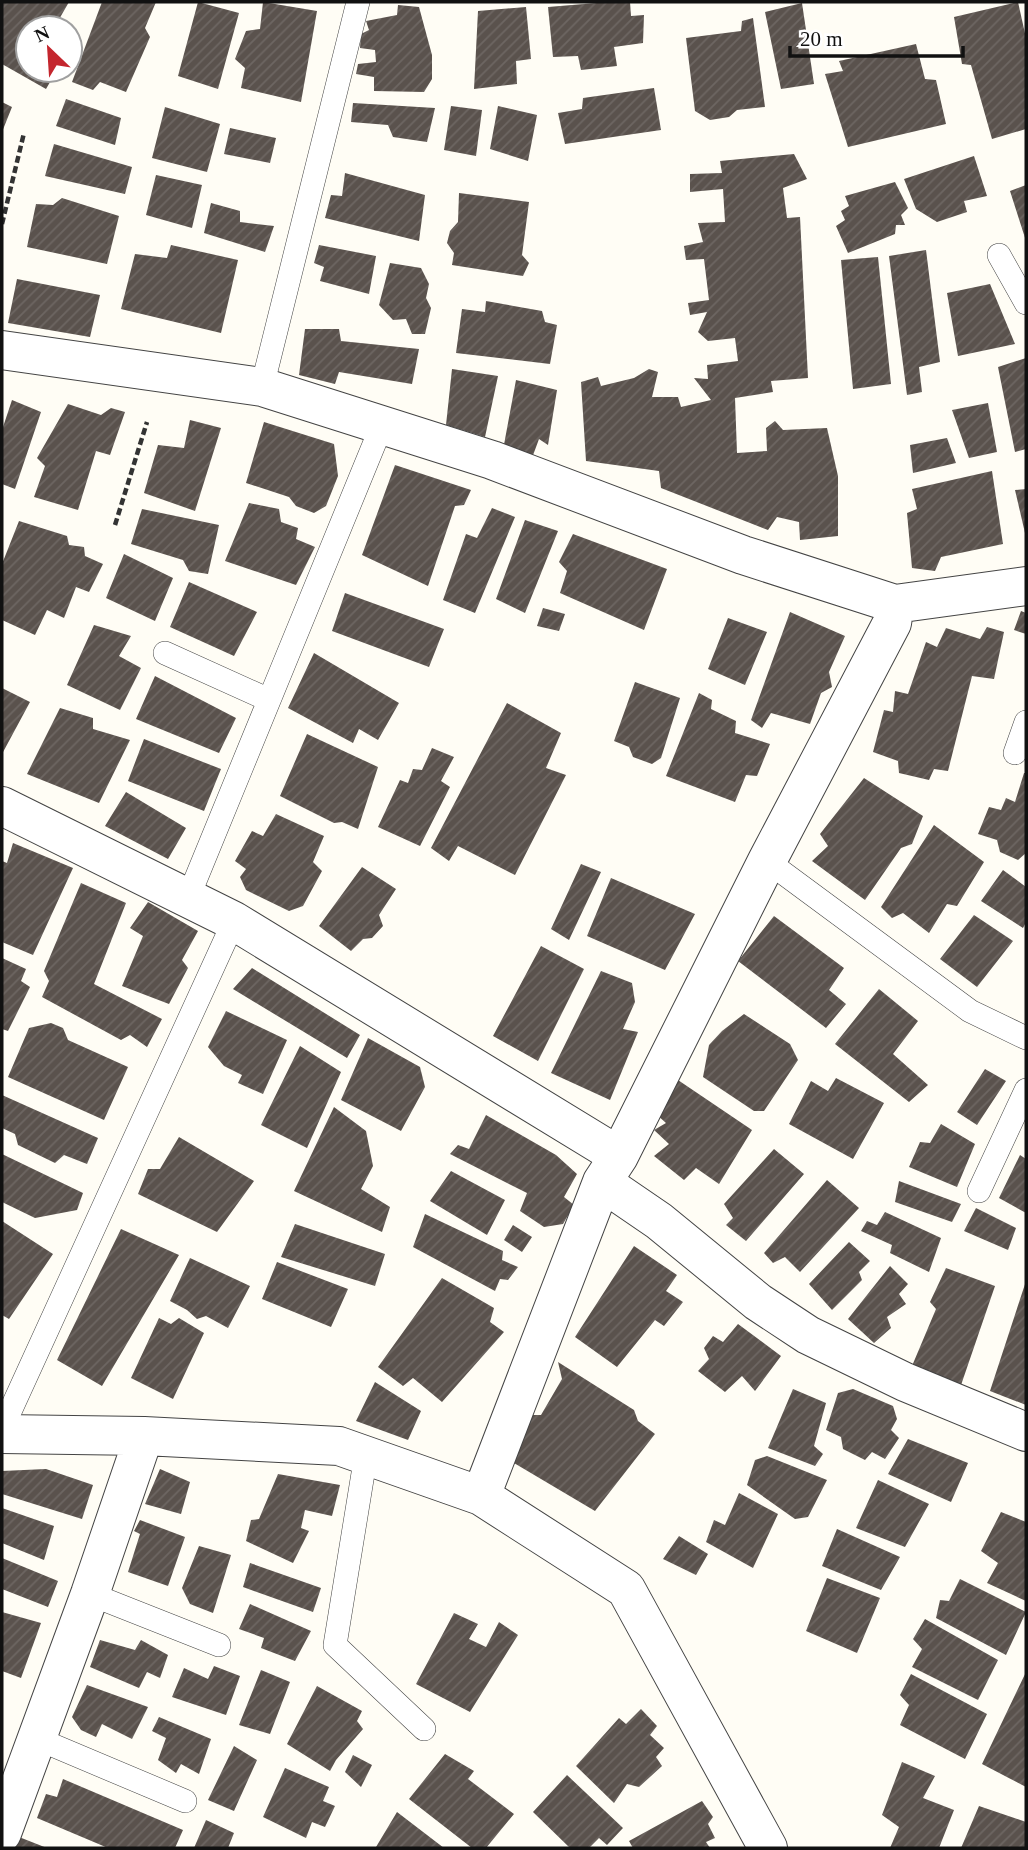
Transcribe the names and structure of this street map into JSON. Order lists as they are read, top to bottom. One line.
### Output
{"scale_bar":"20 m","north":"top left"}
